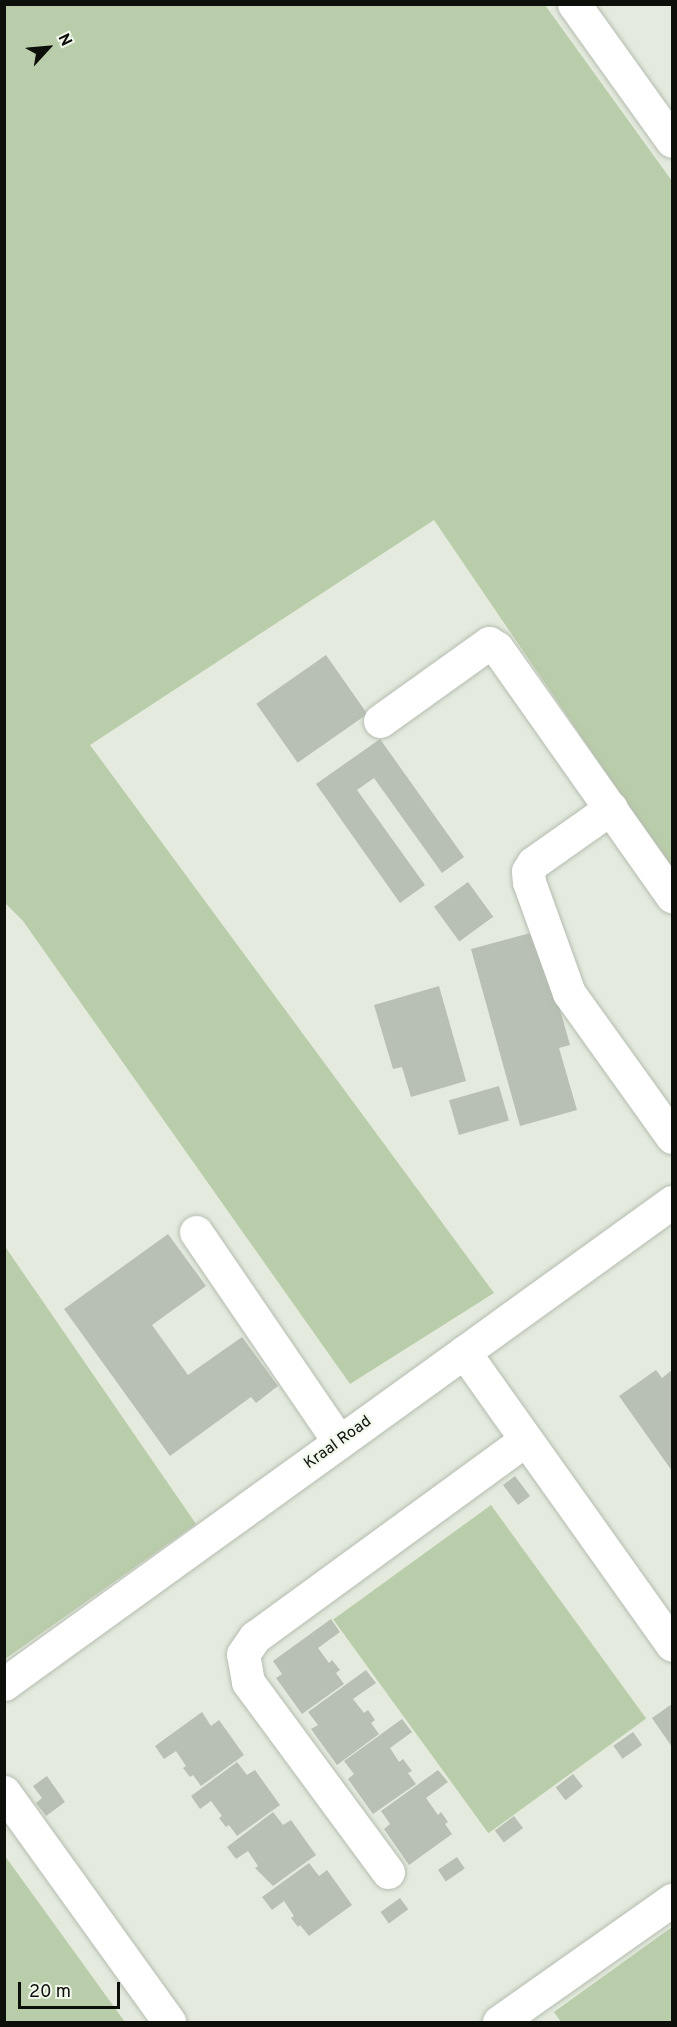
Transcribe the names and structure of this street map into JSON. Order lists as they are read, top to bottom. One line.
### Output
{"streets":{"street":["Kraal Road"]},"scale_bar":"20 m","north":"top right"}
